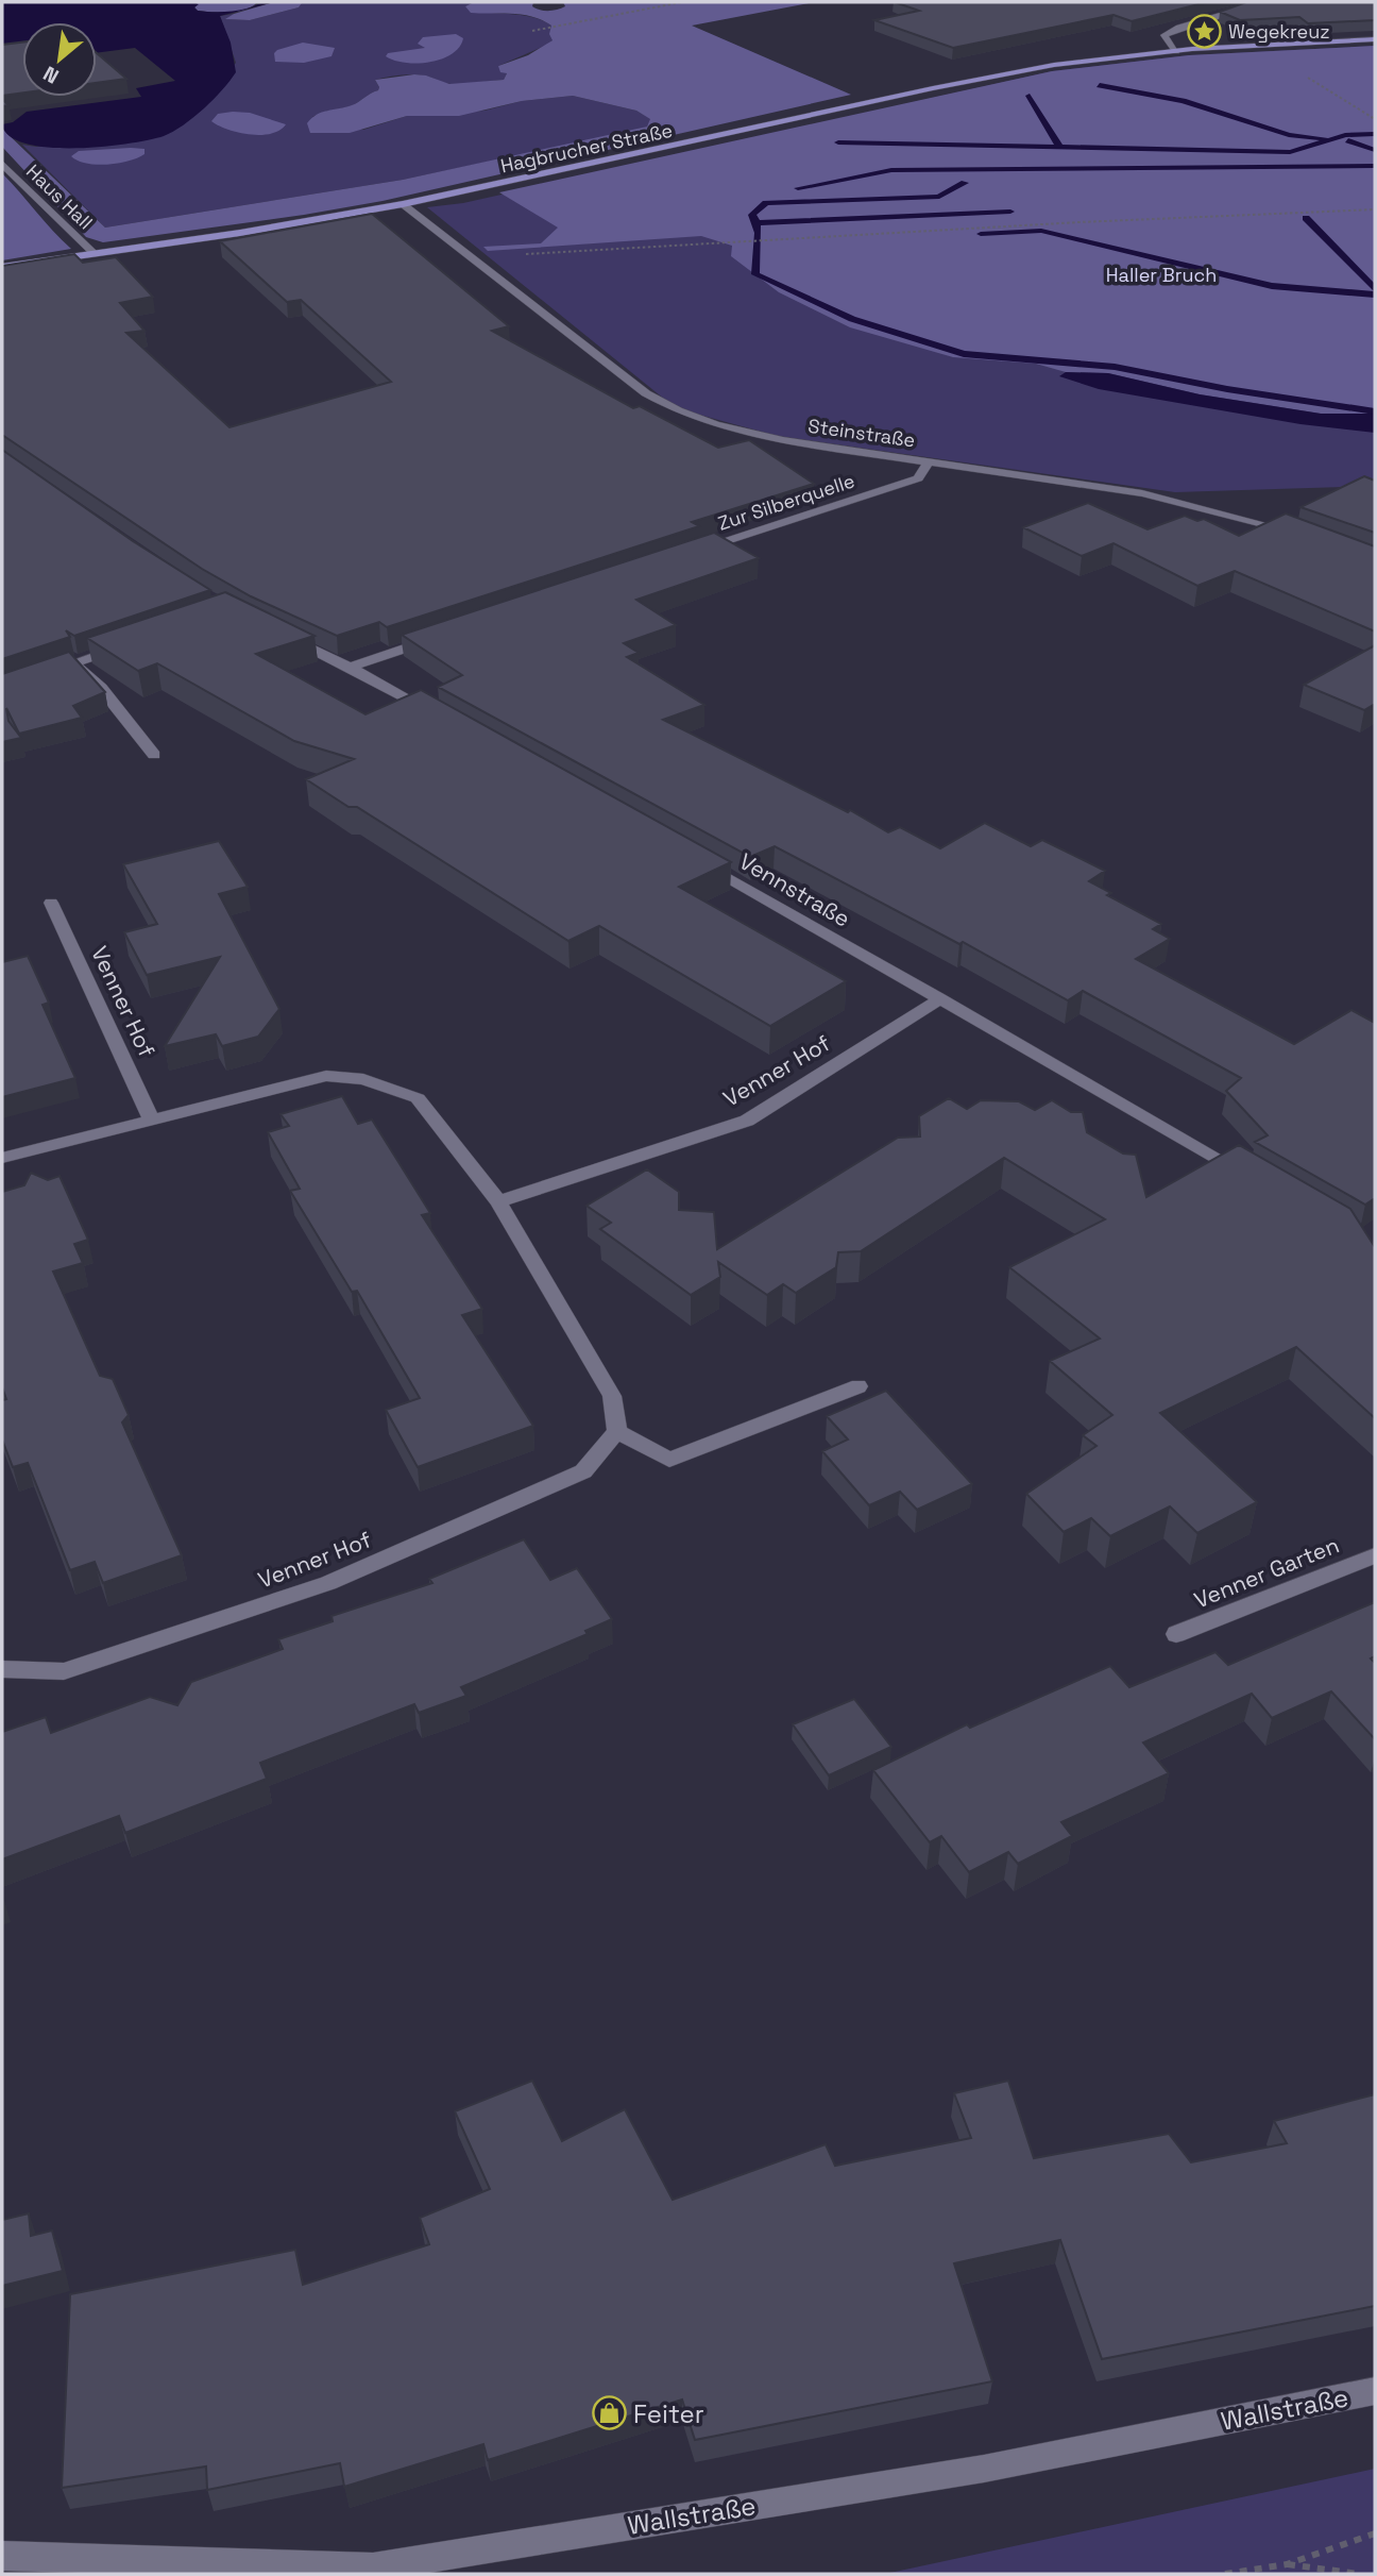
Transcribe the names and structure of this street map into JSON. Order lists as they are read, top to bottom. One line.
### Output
{"streets":{"main road":["Hagbrucher Straße"],"street":["Haus Hall","Steinstraße","Zur Silberquelle","Vennstraße","Venner Hof","Venner Garten","Wallstraße"]},"crossings":[["Hagbrucher Straße","Haus Hall"],["Hagbrucher Straße","Steinstraße"],["Steinstraße","Zur Silberquelle"],["Vennstraße","Venner Hof"]],"parks":["Haller Bruch"],"places":{"place":["Wegekreuz"],"shop":["Feiter"]},"north":"bottom left"}
